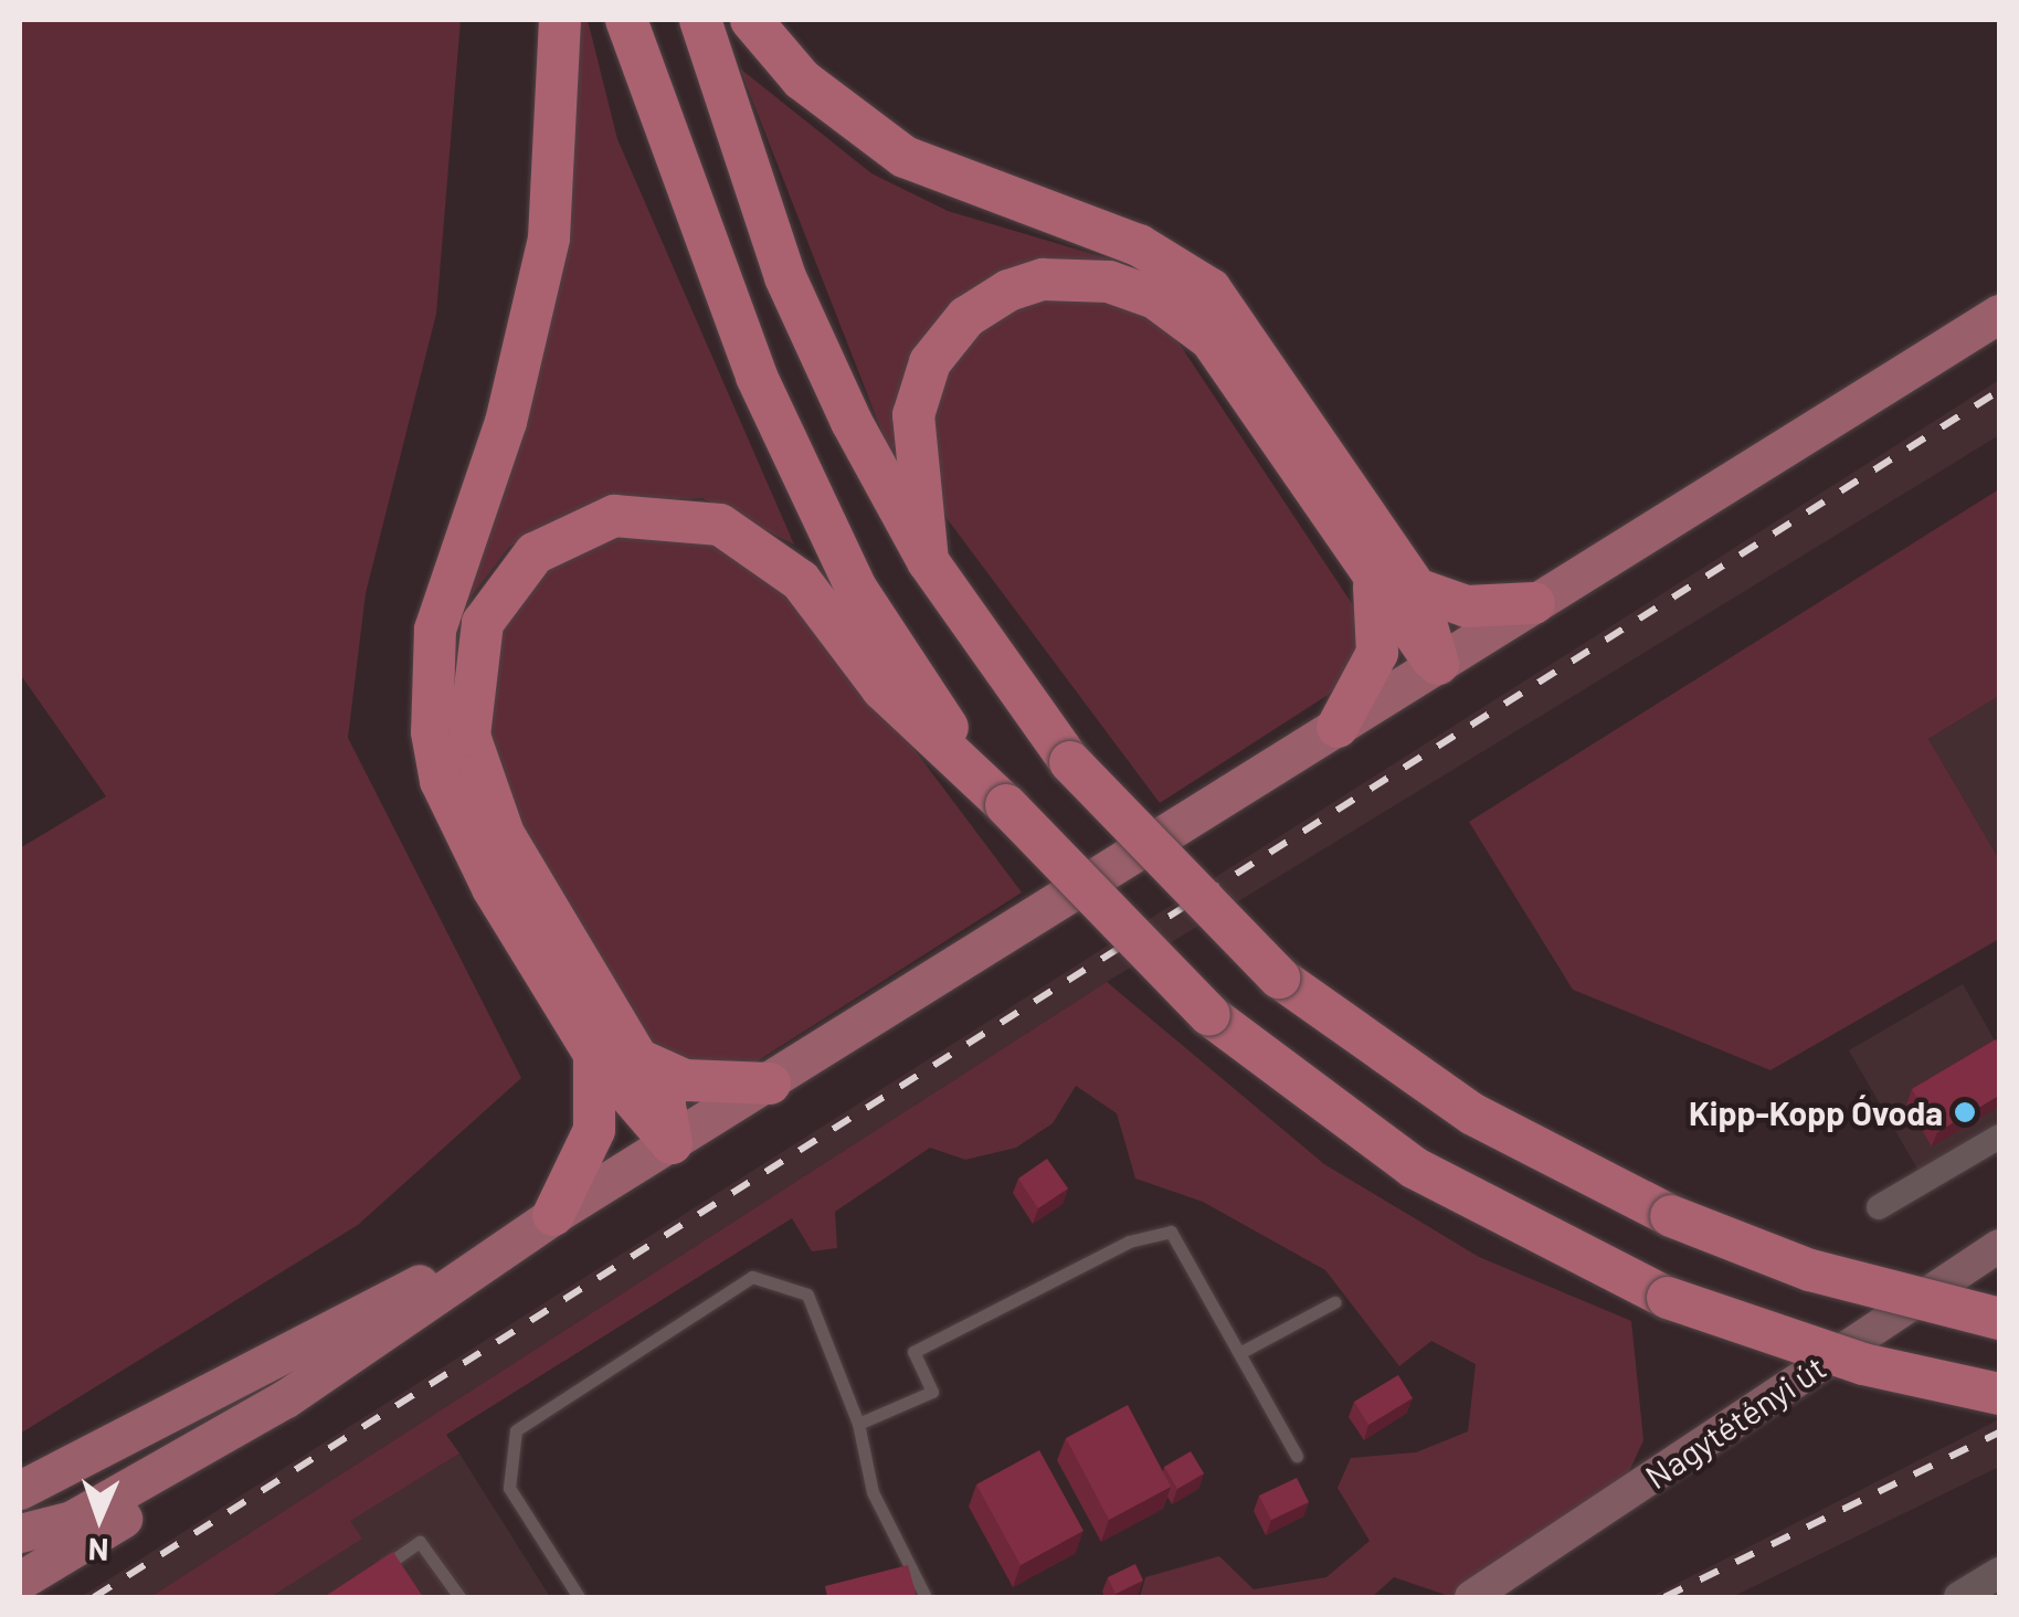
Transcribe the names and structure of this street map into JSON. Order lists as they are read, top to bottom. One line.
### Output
{"streets":{"main road":["Nagytétényi út"]},"places":["Kipp-Kopp Óvoda"],"north":"bottom"}
